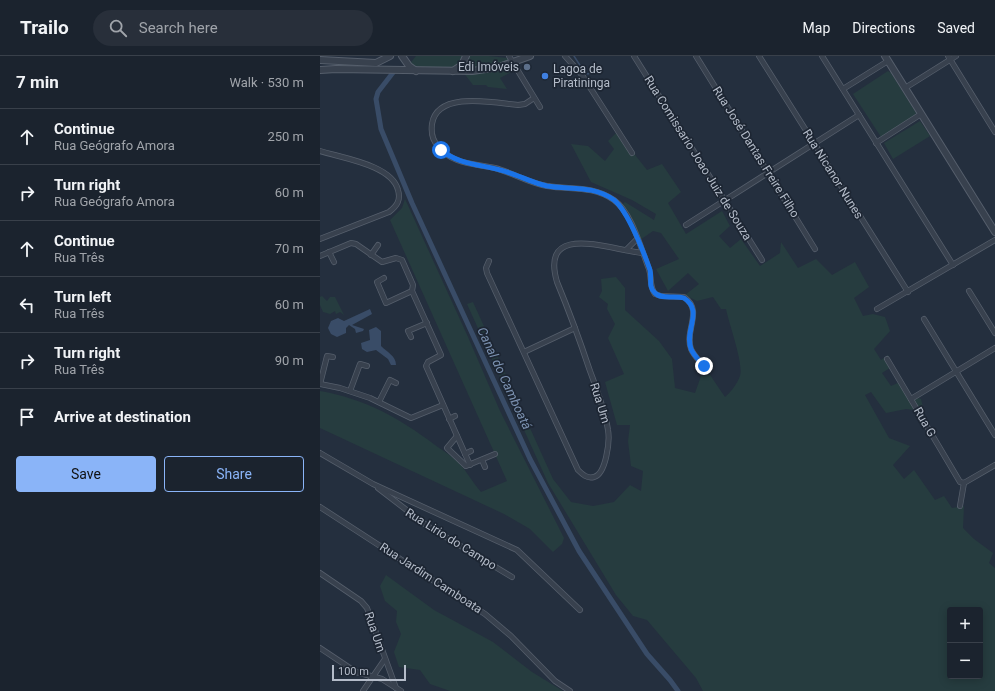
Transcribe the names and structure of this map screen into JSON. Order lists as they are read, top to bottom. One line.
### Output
{"streets":{"street":["Rua José Dantas Freire Filho","Rua Comissario Joao Juiz de Souza","Rua Nicanor Nunes","Rua Um","Rua G","Rua Lirio do Campo","Rua Jardim Camboata"]},"water":["Canal do Camboatá"],"places":["Edi Imóveis","Lagoa de Piratininga"],"scale_bar":"100 m","page":{"header":"Trailo","search":"Search here","nav":["Map","Directions","Saved"],"heading":["7 min","Walk · 530 m"],"list":[["Continue","Rua Geógrafo Amora","250 m"],["Turn right","Rua Geógrafo Amora","60 m"],["Continue","Rua Três","70 m"],["Turn left","Rua Três","60 m"],["Turn right","Rua Três","90 m"],"Arrive at destination"],"buttons":["Save","Share"],"map_buttons":["+","−"],"scale":"100 m"}}
